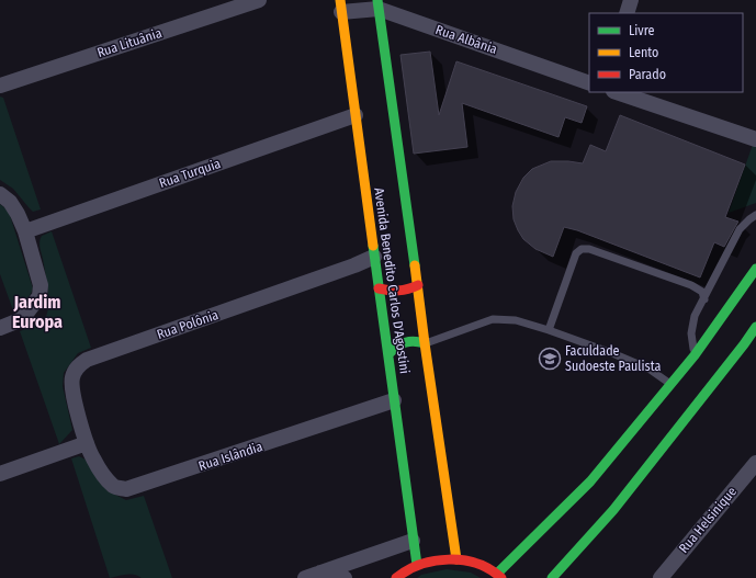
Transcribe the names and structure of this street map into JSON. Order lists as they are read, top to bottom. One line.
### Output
{"streets":{"main road":["Avenida Benedito Carlos D'Agostini"],"street":["Rua Albânia","Rua Lituânia","Rua Turquia","Rua Polônia","Rua Islândia","Rua Helsinique"]},"crossings":[["Rua Albânia","Avenida Benedito Carlos D'Agostini"],["Rua Turquia","Avenida Benedito Carlos D'Agostini"],["Avenida Benedito Carlos D'Agostini","Rua Polônia"],["Avenida Benedito Carlos D'Agostini","Rua Islândia"],["Rua Polônia","Rua Islândia"]],"districts":["Jardim Europa"],"places":{"school or university":["Faculdade Sudoeste Paulista"]},"legend":["Livre","Lento","Parado"]}
